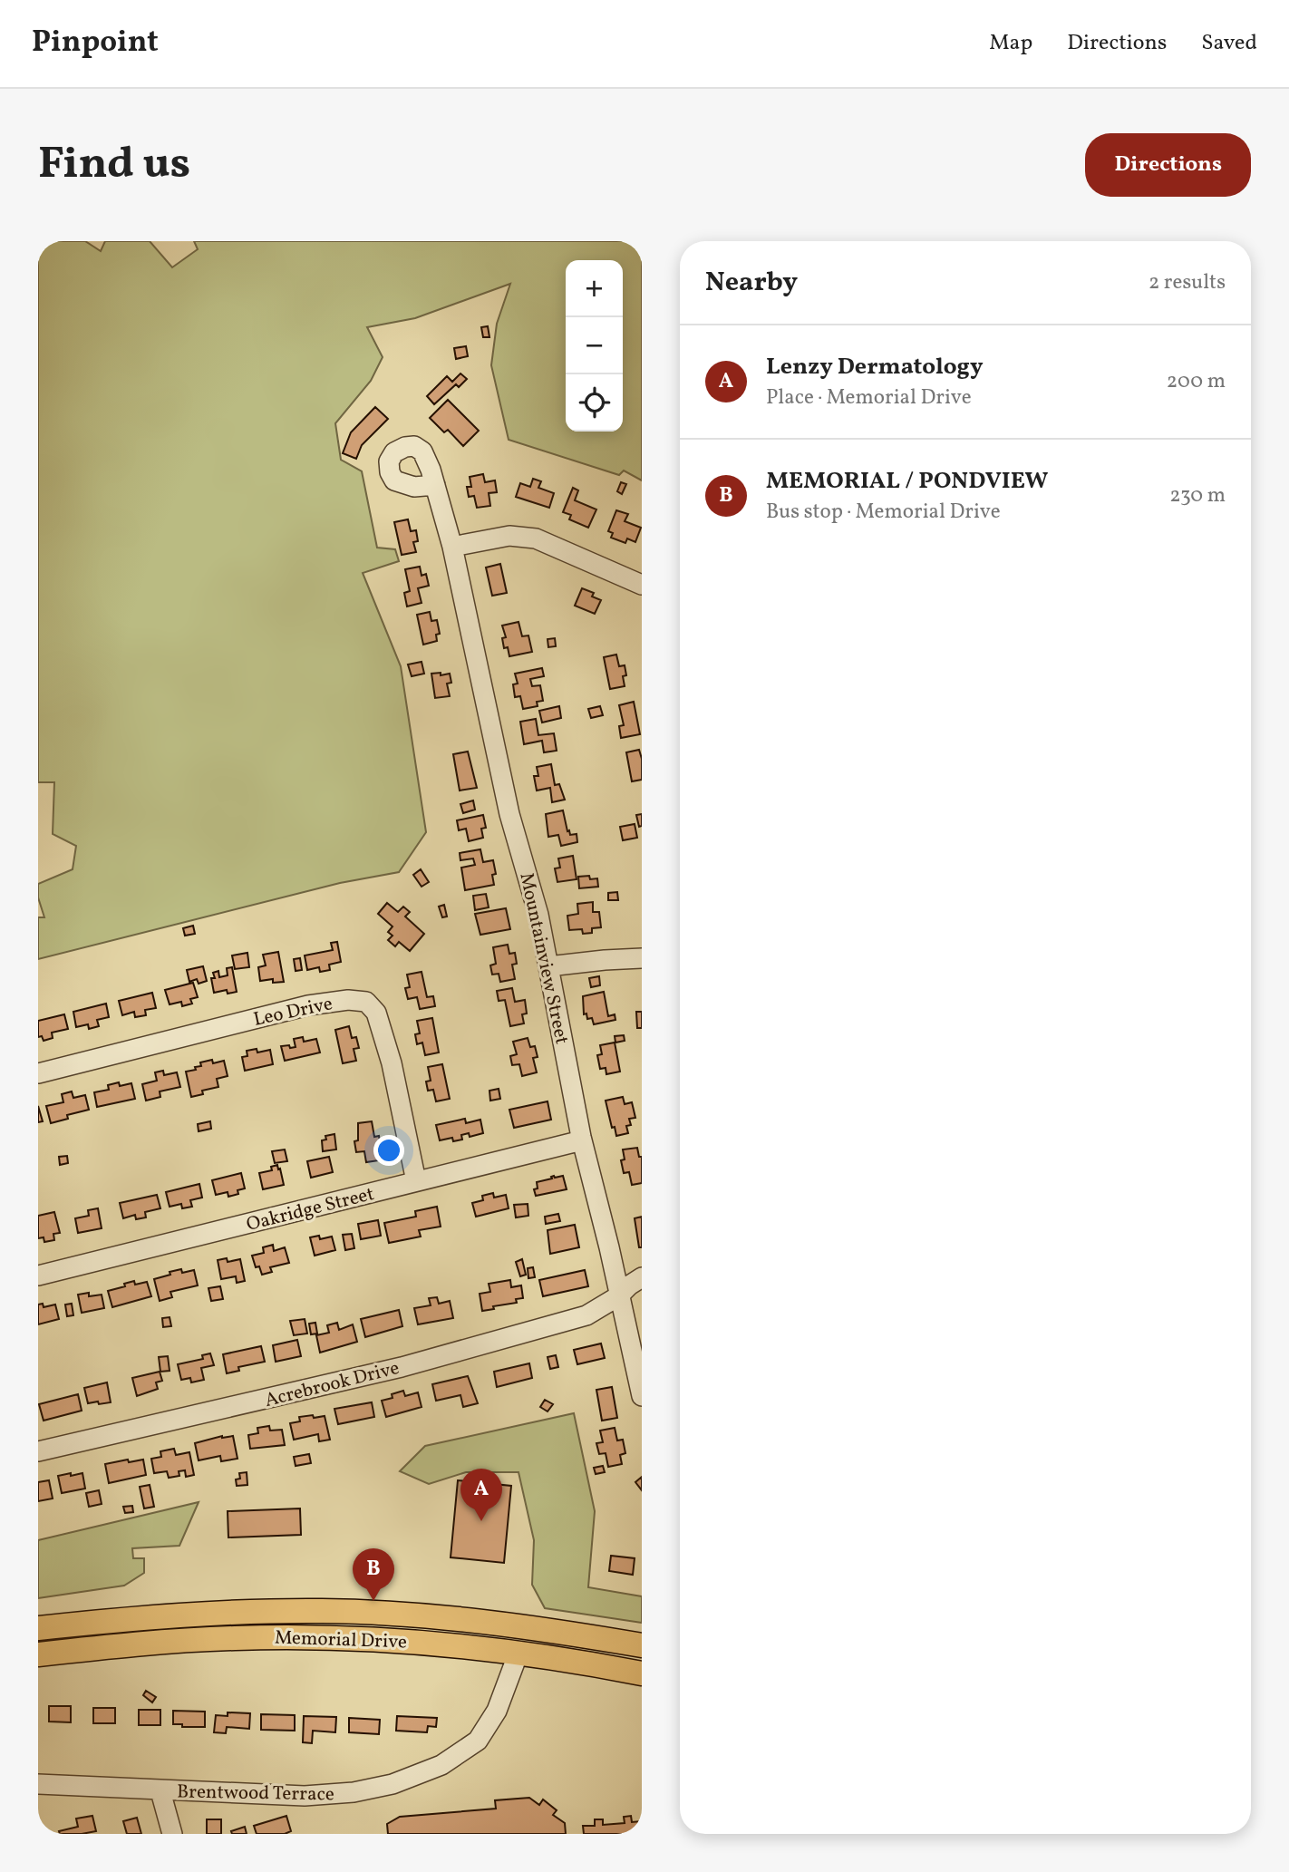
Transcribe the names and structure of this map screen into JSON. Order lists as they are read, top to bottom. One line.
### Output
{"streets":{"main road":["Memorial Drive"],"street":["Mountainview Street","Leo Drive","Oakridge Street","Acrebrook Drive","Brentwood Terrace"]},"crossings":[["Mountainview Street","Oakridge Street"],["Mountainview Street","Acrebrook Drive"],["Leo Drive","Oakridge Street"],["Memorial Drive","Brentwood Terrace"]],"page":{"header":"Pinpoint","nav":["Map","Directions","Saved"],"buttons":"Directions","title":"Find us","heading":["Nearby","2 results"],"map_buttons":["+","−"],"list":[{"mark":"A","name":"Lenzy Dermatology","note":"Place · Memorial Drive","value":"200 m"},{"mark":"B","name":"MEMORIAL / PONDVIEW","note":"Bus stop · Memorial Drive","value":"230 m"}],"pins":["A","B"]}}
